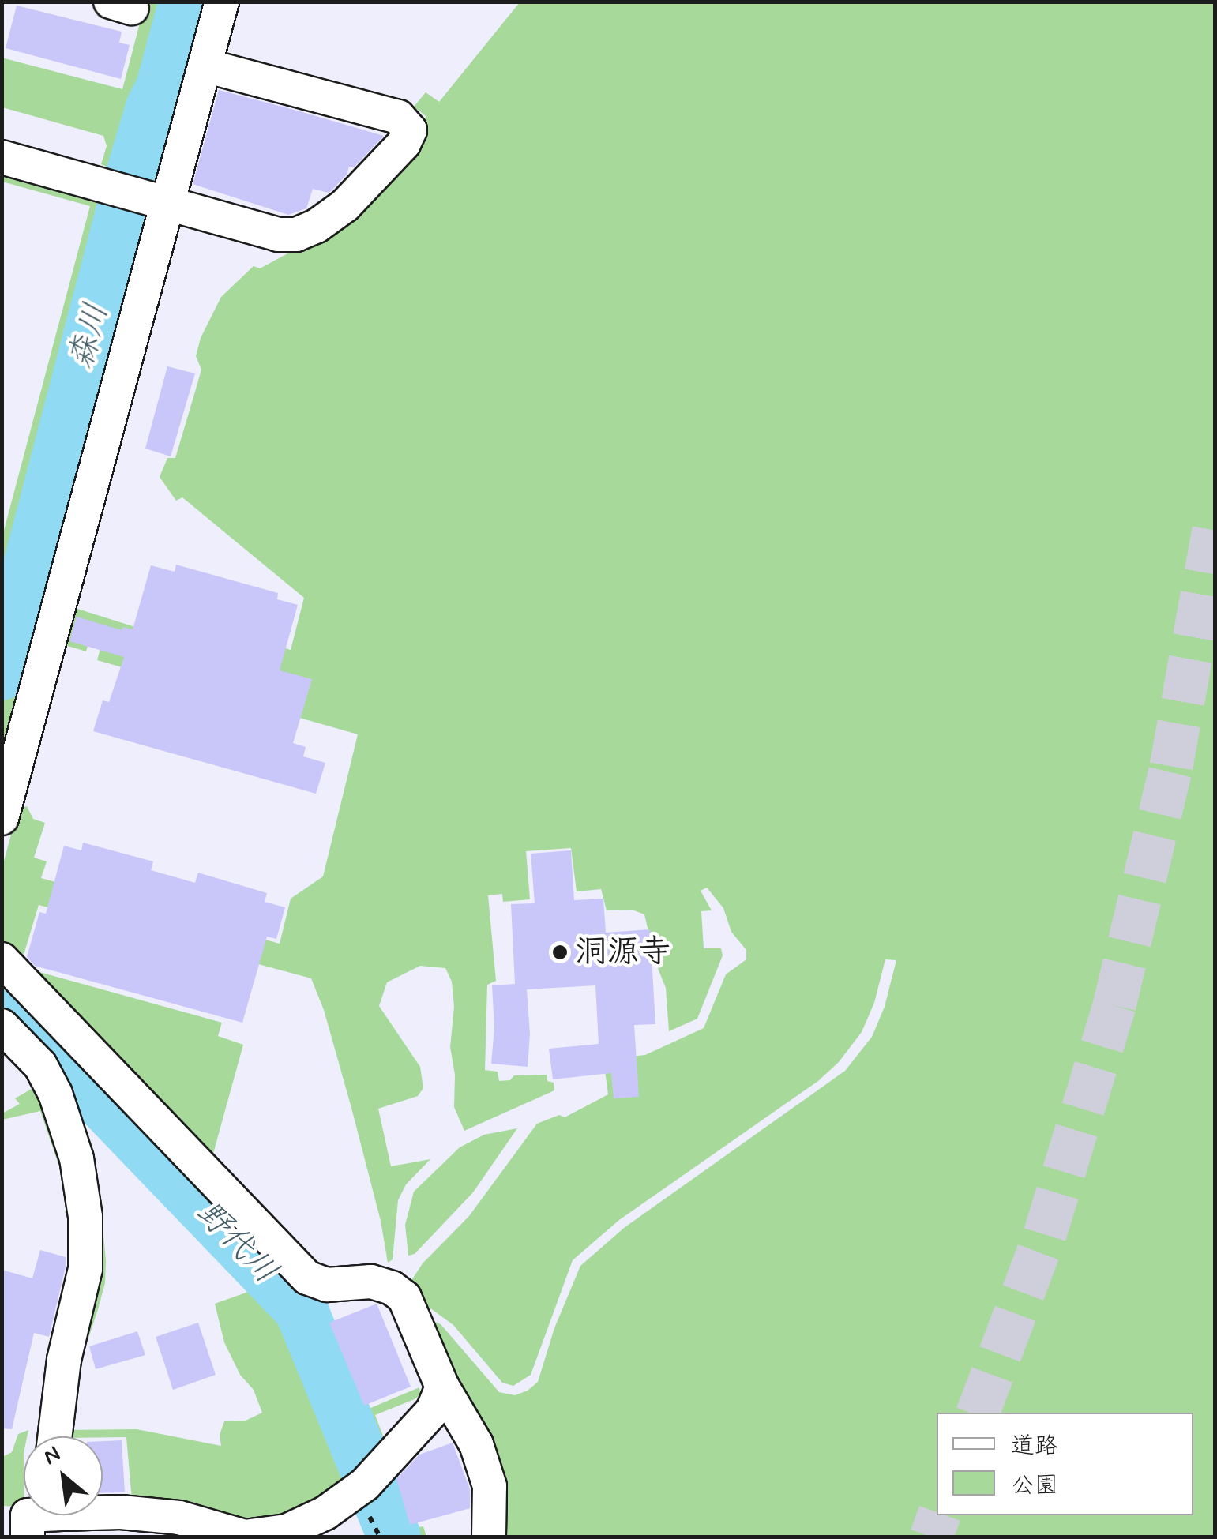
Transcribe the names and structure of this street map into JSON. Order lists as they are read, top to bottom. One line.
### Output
{"water":["森川","野代川"],"places":["洞源寺"],"legend":["道路","公園"],"north":"top left"}
